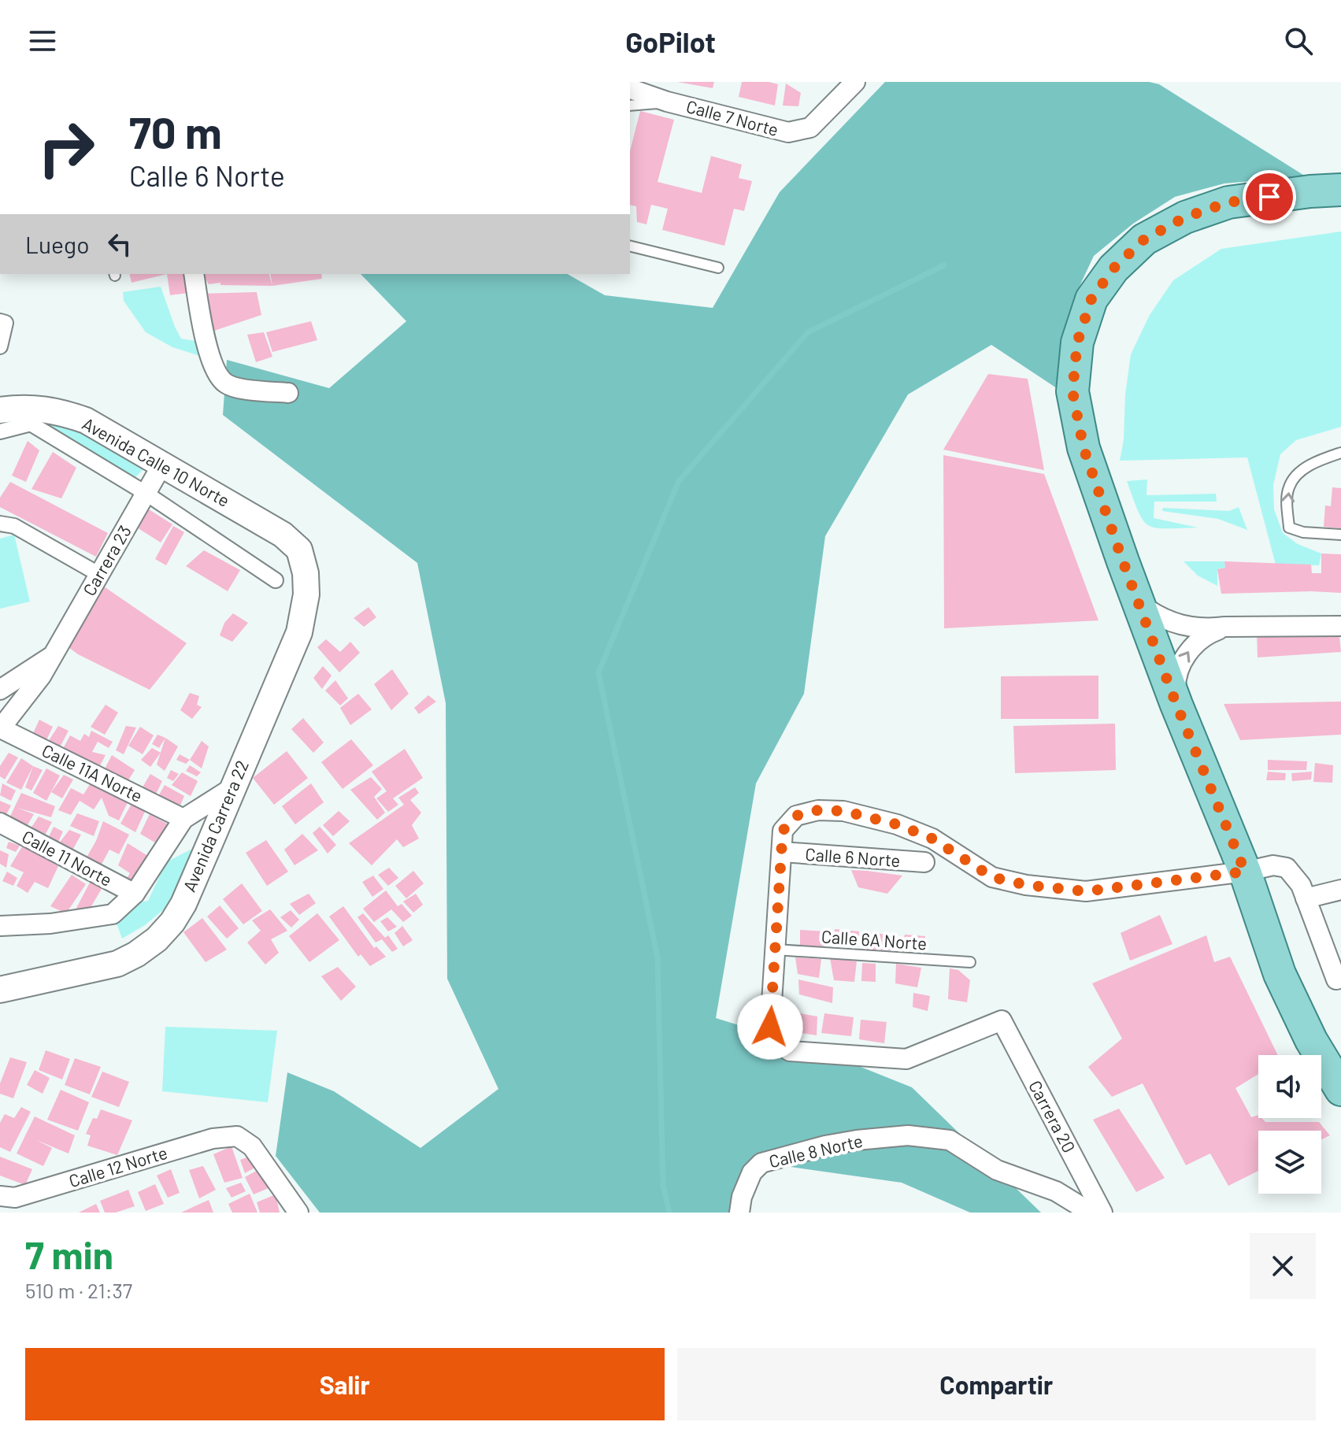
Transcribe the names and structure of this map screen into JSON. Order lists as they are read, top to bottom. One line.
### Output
{"streets":{"street":["Calle 7 Norte","Avenida Calle 10 Norte","Carrera 23","Calle 11A Norte","Avenida Carrera 22","Calle 6 Norte","Calle 11 Norte","Carrera 20","Calle 8 Norte","Calle 12 Norte"],"lane":["Calle 6A Norte"]},"crossings":[["Avenida Calle 10 Norte","Carrera 23"],["Avenida Calle 10 Norte","Avenida Carrera 22"],["Carrera 23","Calle 11A Norte"],["Calle 6A Norte","Carrera 20"]],"page":{"header":"GoPilot","turn":["70 m","Calle 6 Norte"],"then":"Luego","heading":["7 min","510 m · 21:37"],"buttons":["Salir","Compartir"]}}
